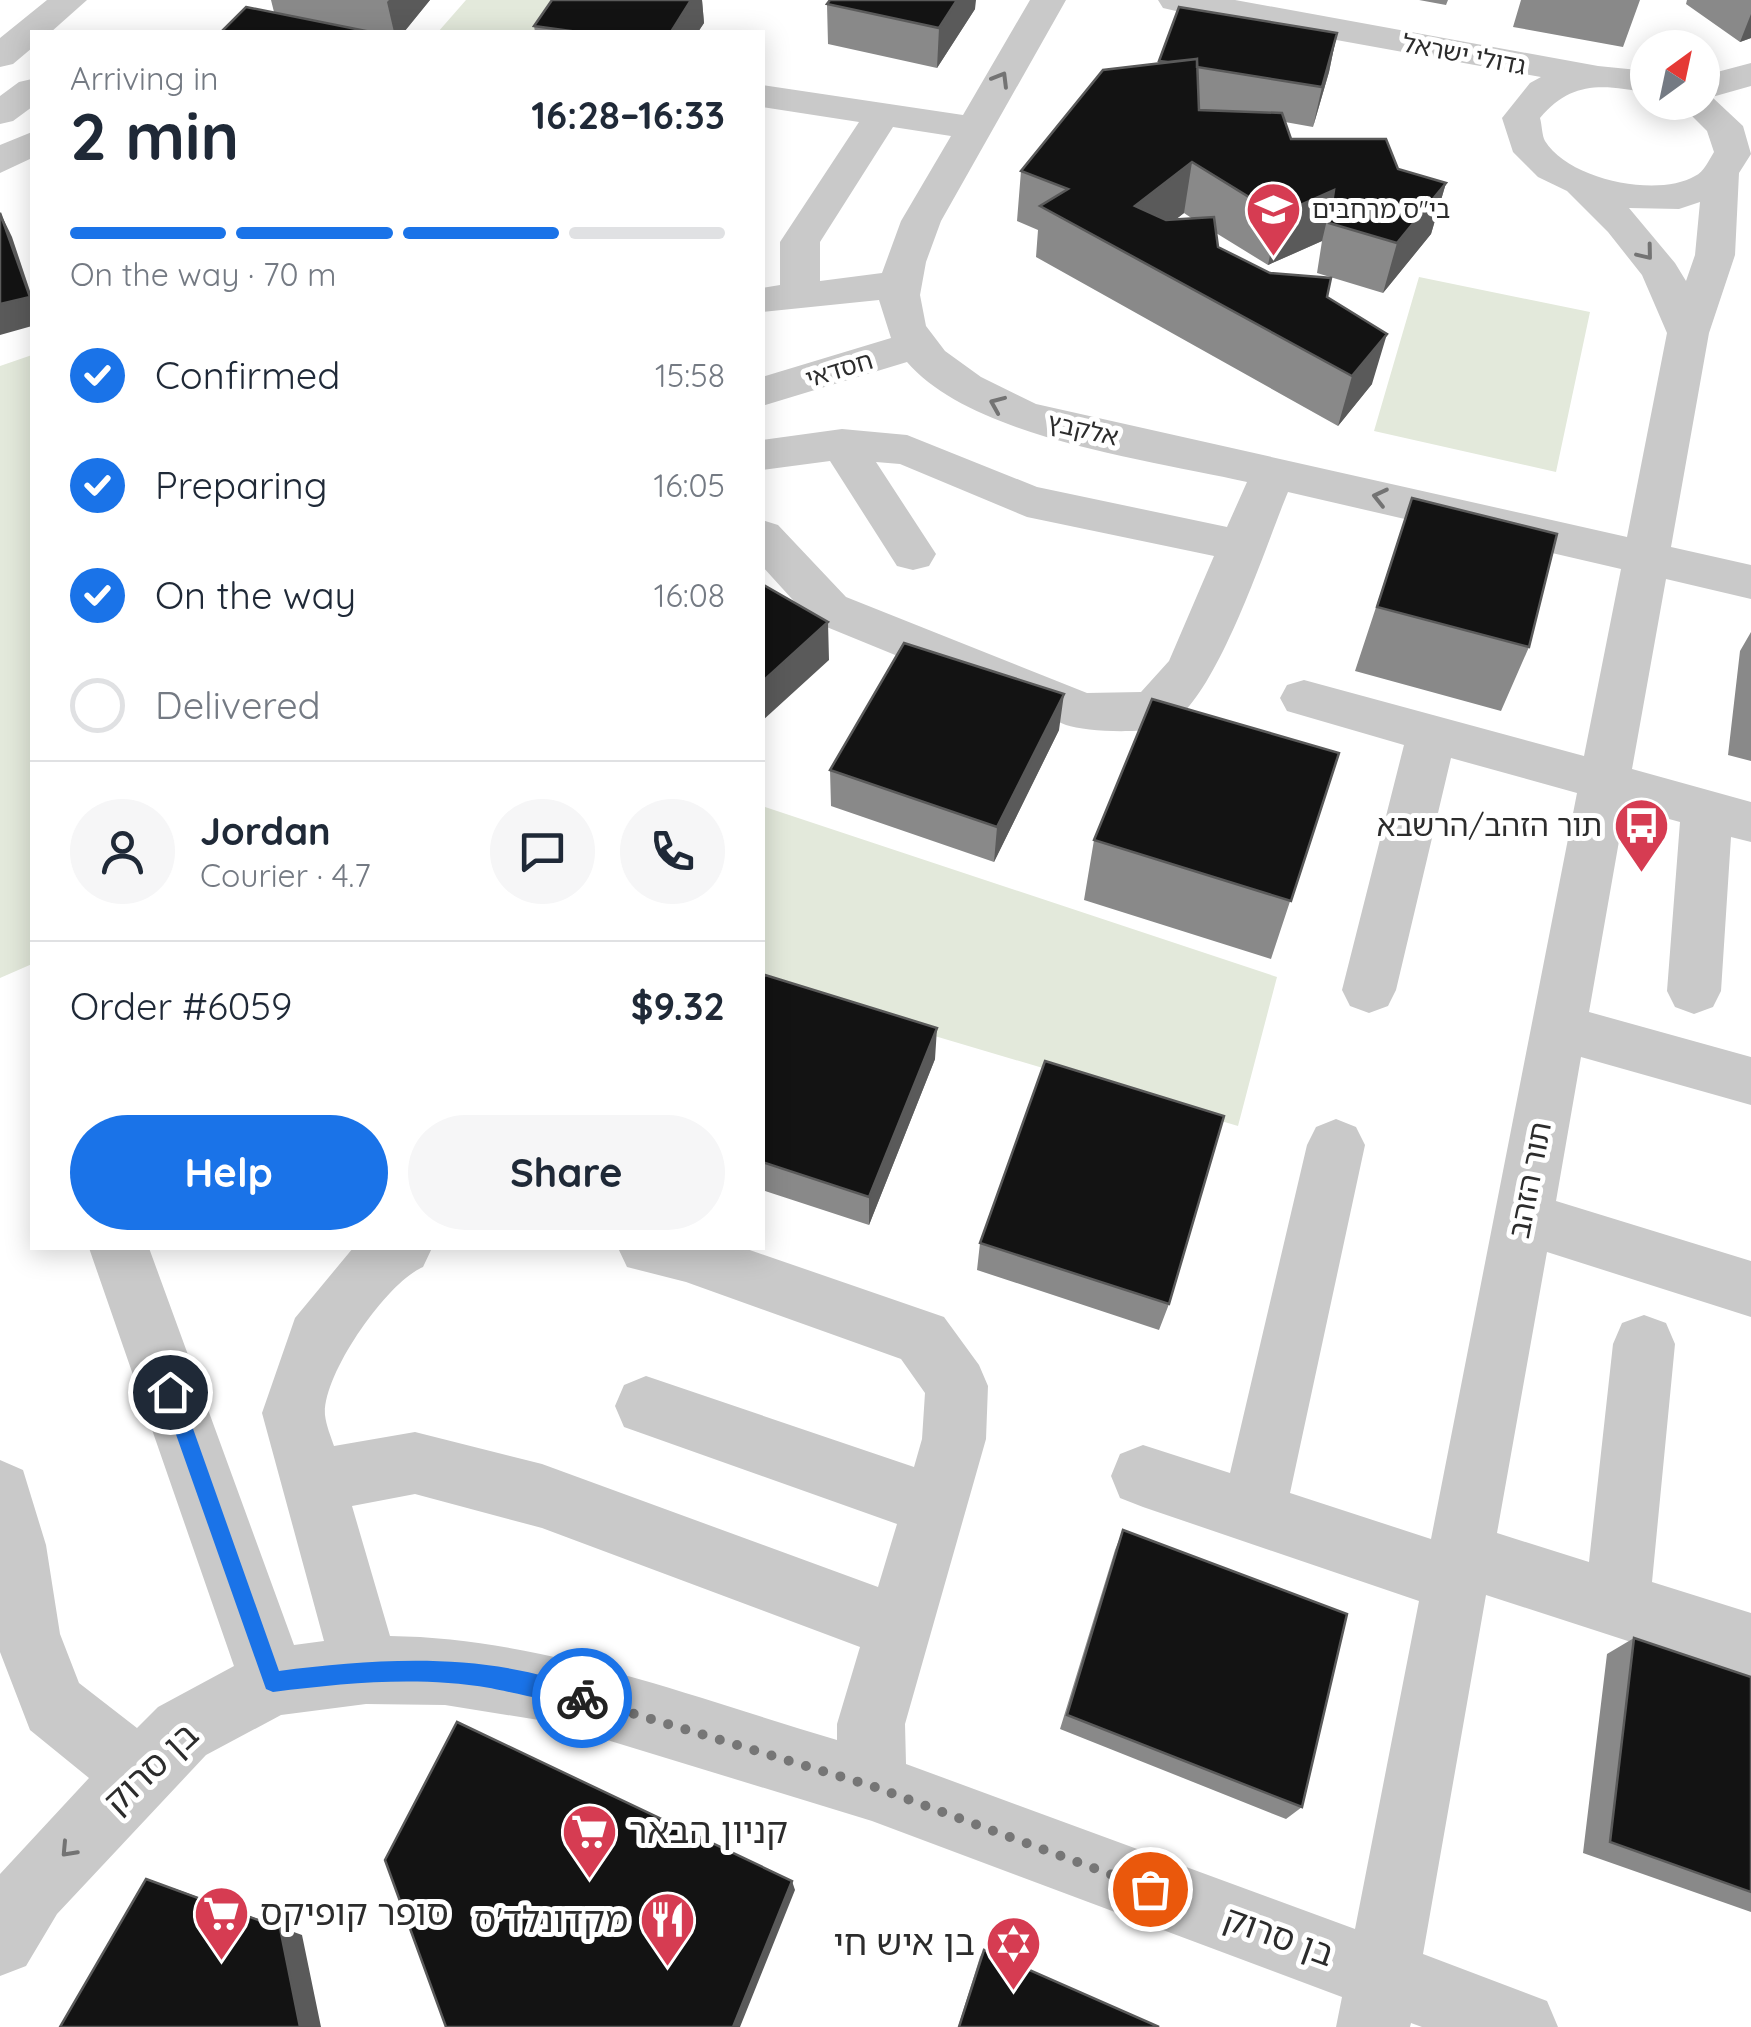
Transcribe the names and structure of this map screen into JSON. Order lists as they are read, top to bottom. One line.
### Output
{"streets":{"street":["גדולי ישראל","חסדאי","אלקבץ","תור הזהב","בן סרוק"]},"crossings":[["חסדאי","אלקבץ"],["אלקבץ","תור הזהב"],["תור הזהב","בן סרוק"]],"places":{"school or university":["בי\"ס מרחבים"],"bus stop":["תור הזהב/הרשבא"],"supermarket":["קניון הבאר","סופר קופיקס"],"restaurant":["מקדונלד'ס"],"synagogue":["בן איש חי"]},"north":"top right","page":{"heading":["2 min","Arriving in","16:28–16:33"],"panel":["Jordan","Courier · 4.7","Order #6059","$9.32"],"bar":"On the way · 70 m","list":[["Confirmed","15:58"],["Preparing","16:05"],["On the way","16:08"],"Delivered"],"buttons":["Help","Share"]}}
